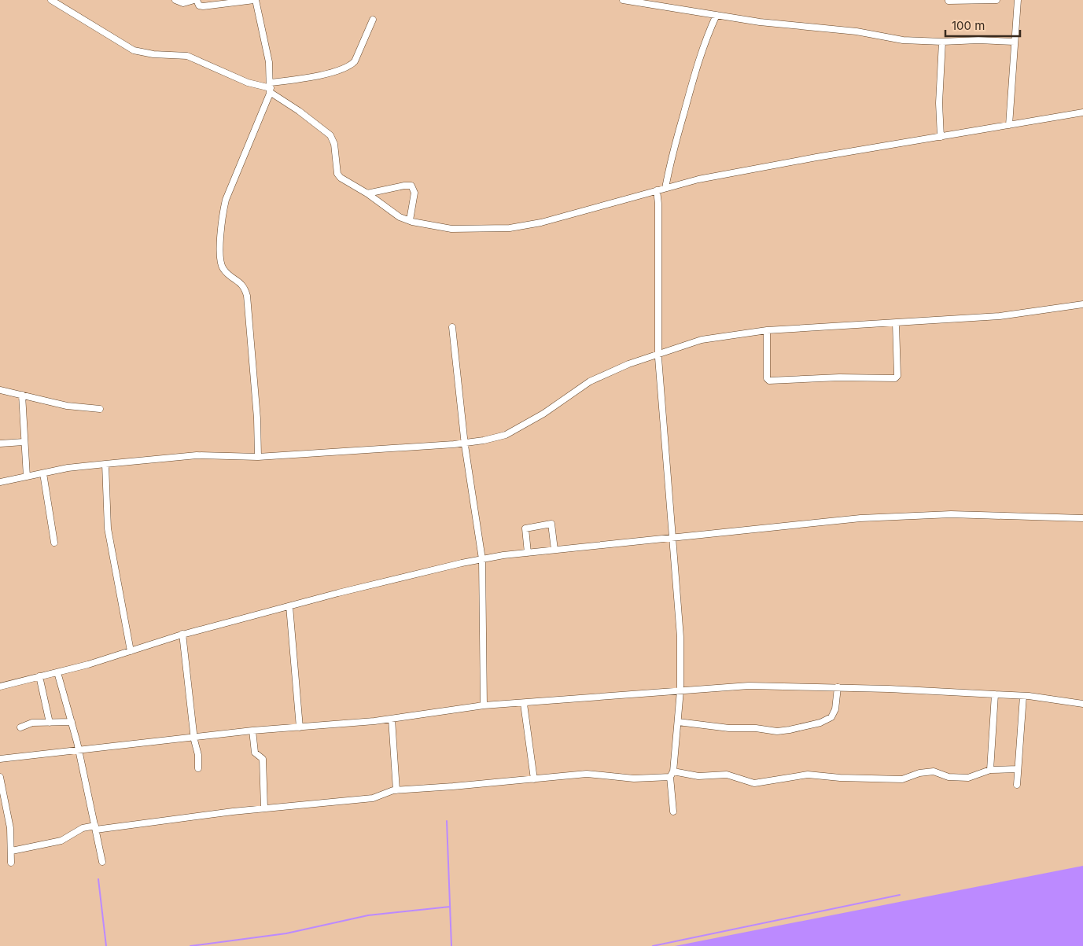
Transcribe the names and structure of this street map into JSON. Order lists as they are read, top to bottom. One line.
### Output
{"scale_bar":"100 m"}
